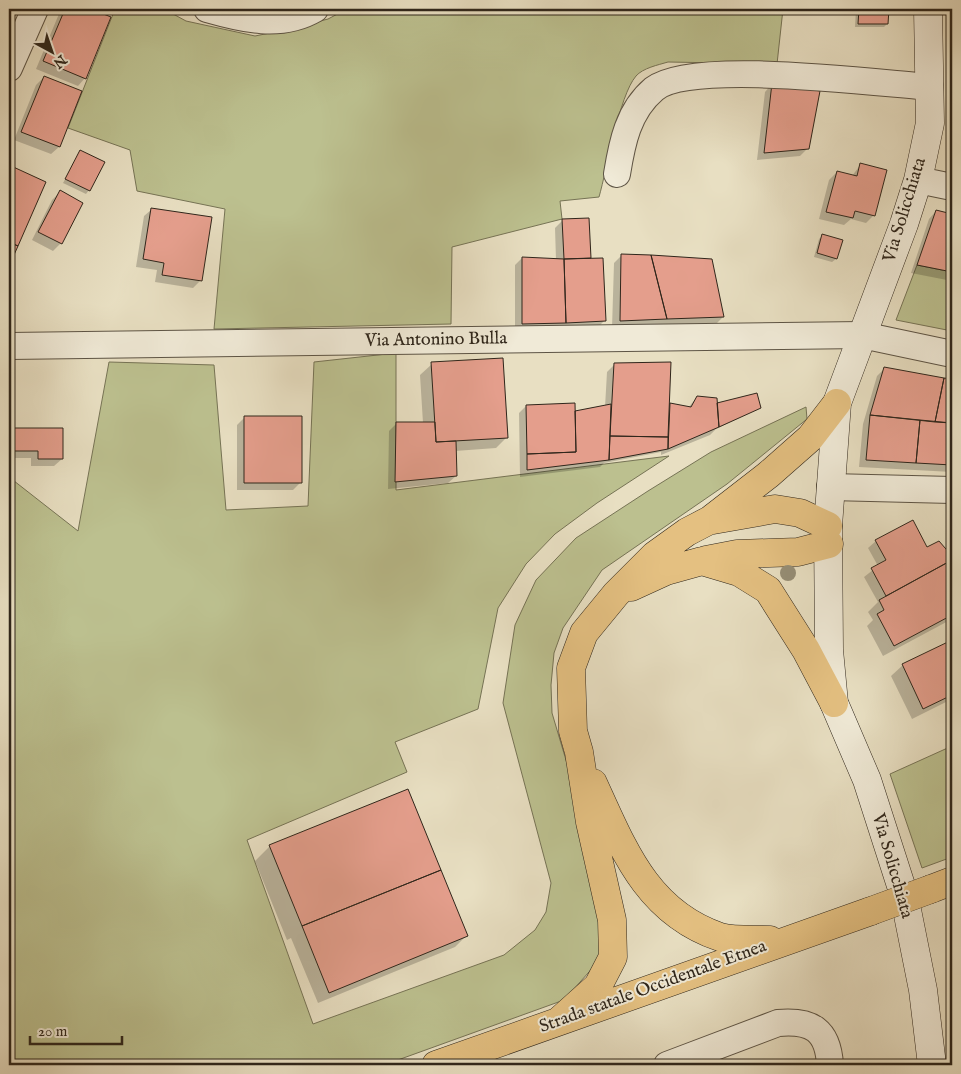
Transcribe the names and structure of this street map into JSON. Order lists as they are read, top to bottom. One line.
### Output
{"streets":{"main road":["Strada statale Occidentale Etnea"],"street":["Via Solicchiata","Via Antonino Bulla"]},"crossings":[["Via Solicchiata","Via Antonino Bulla"]],"scale_bar":"20 m","north":"bottom right"}
